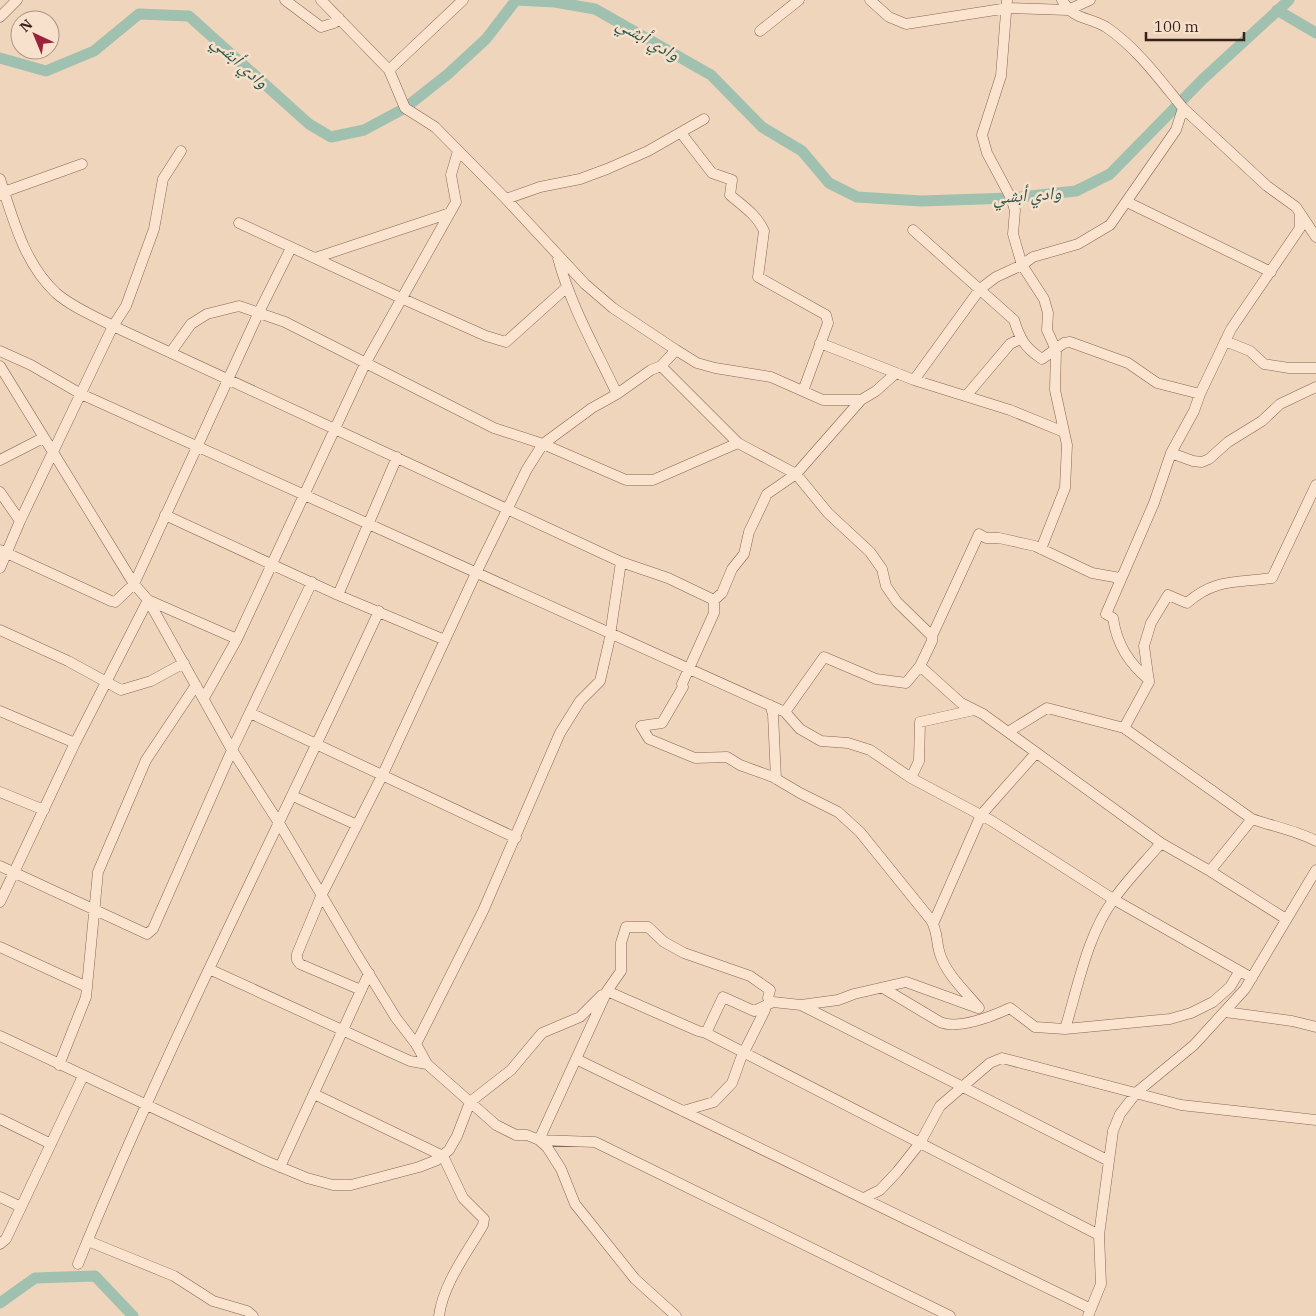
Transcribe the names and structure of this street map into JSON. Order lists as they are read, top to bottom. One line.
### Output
{"water":["وادي أبشي"],"scale_bar":"100 m","north":"top left"}
